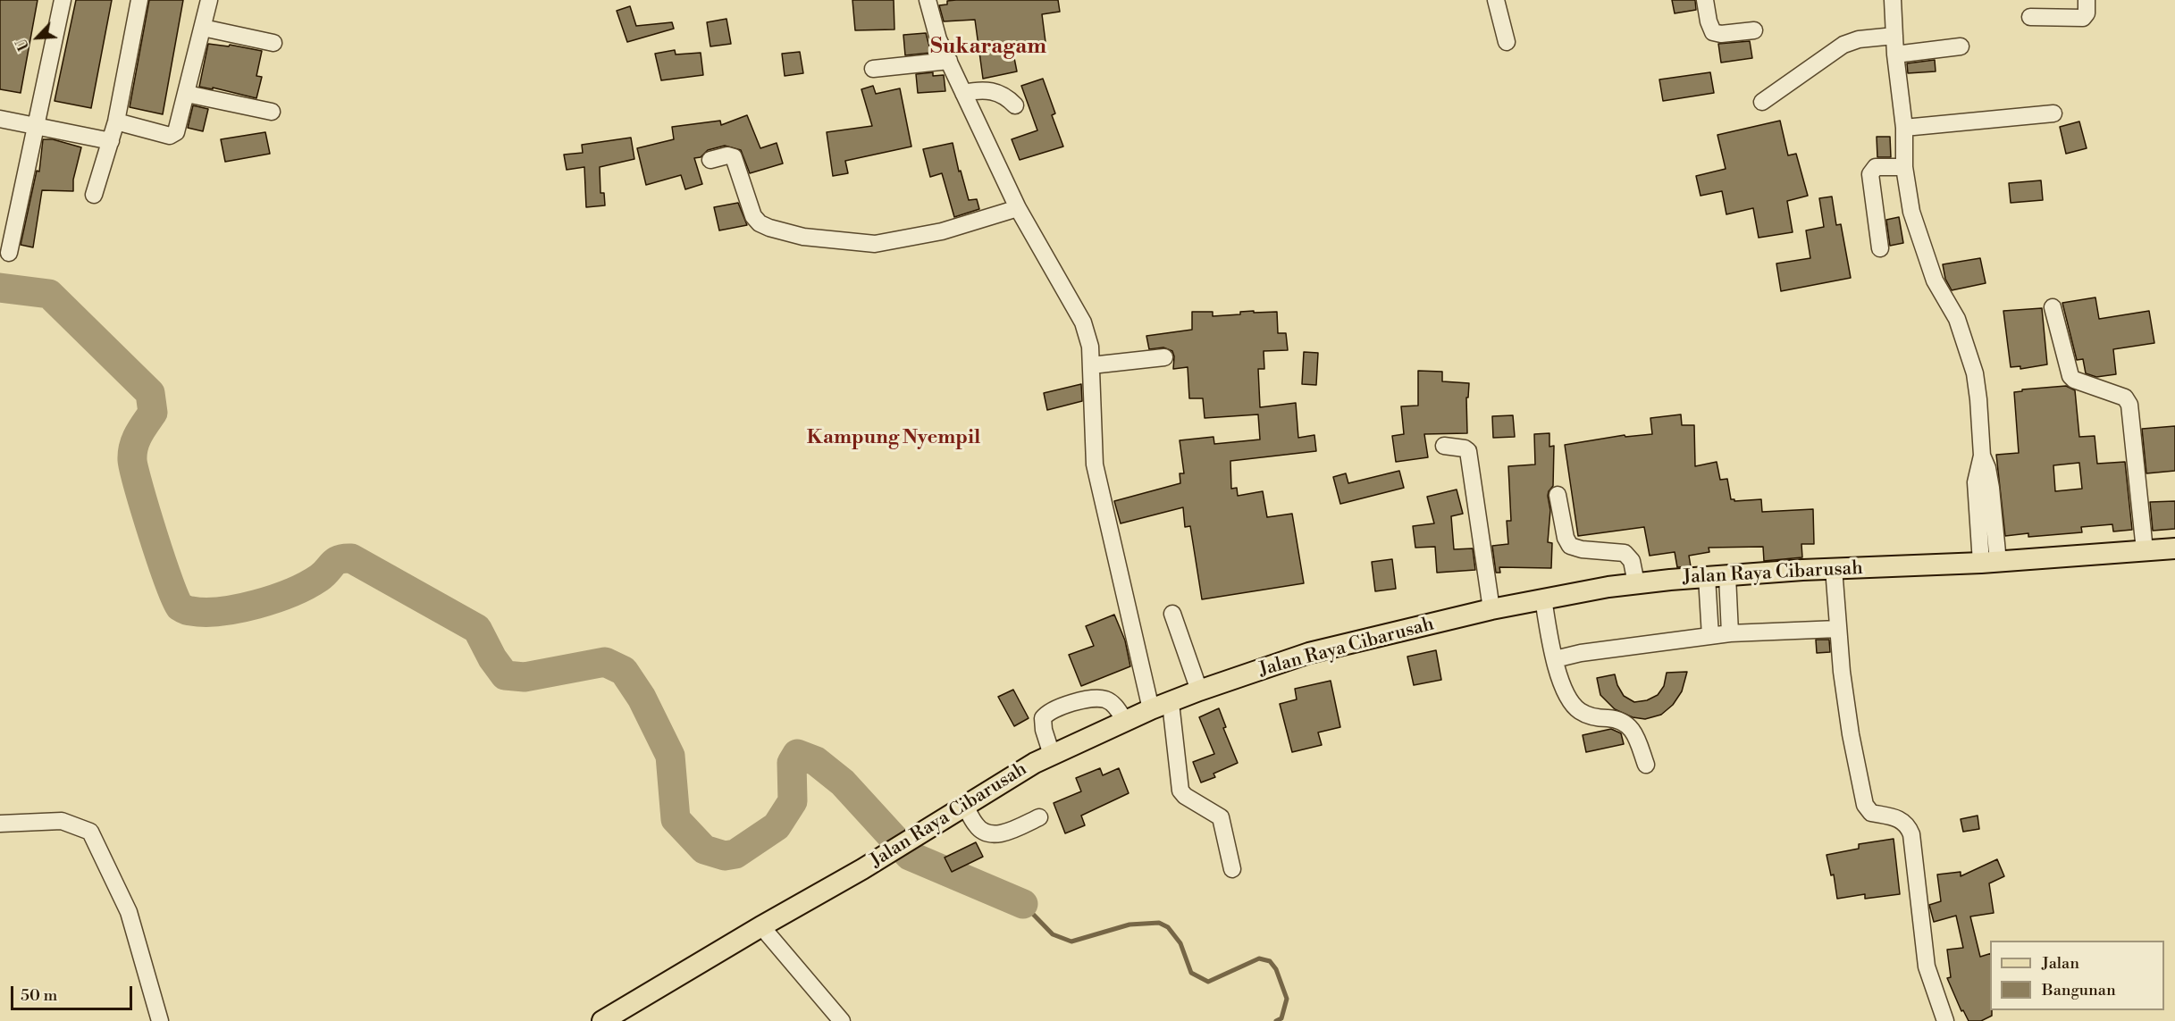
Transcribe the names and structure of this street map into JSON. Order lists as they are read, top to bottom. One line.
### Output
{"streets":{"main road":["Jalan Raya Cibarusah"]},"districts":["Sukaragam","Kampung Nyempil"],"legend":["Jalan","Bangunan"],"scale_bar":"50 m","north":"bottom left"}
